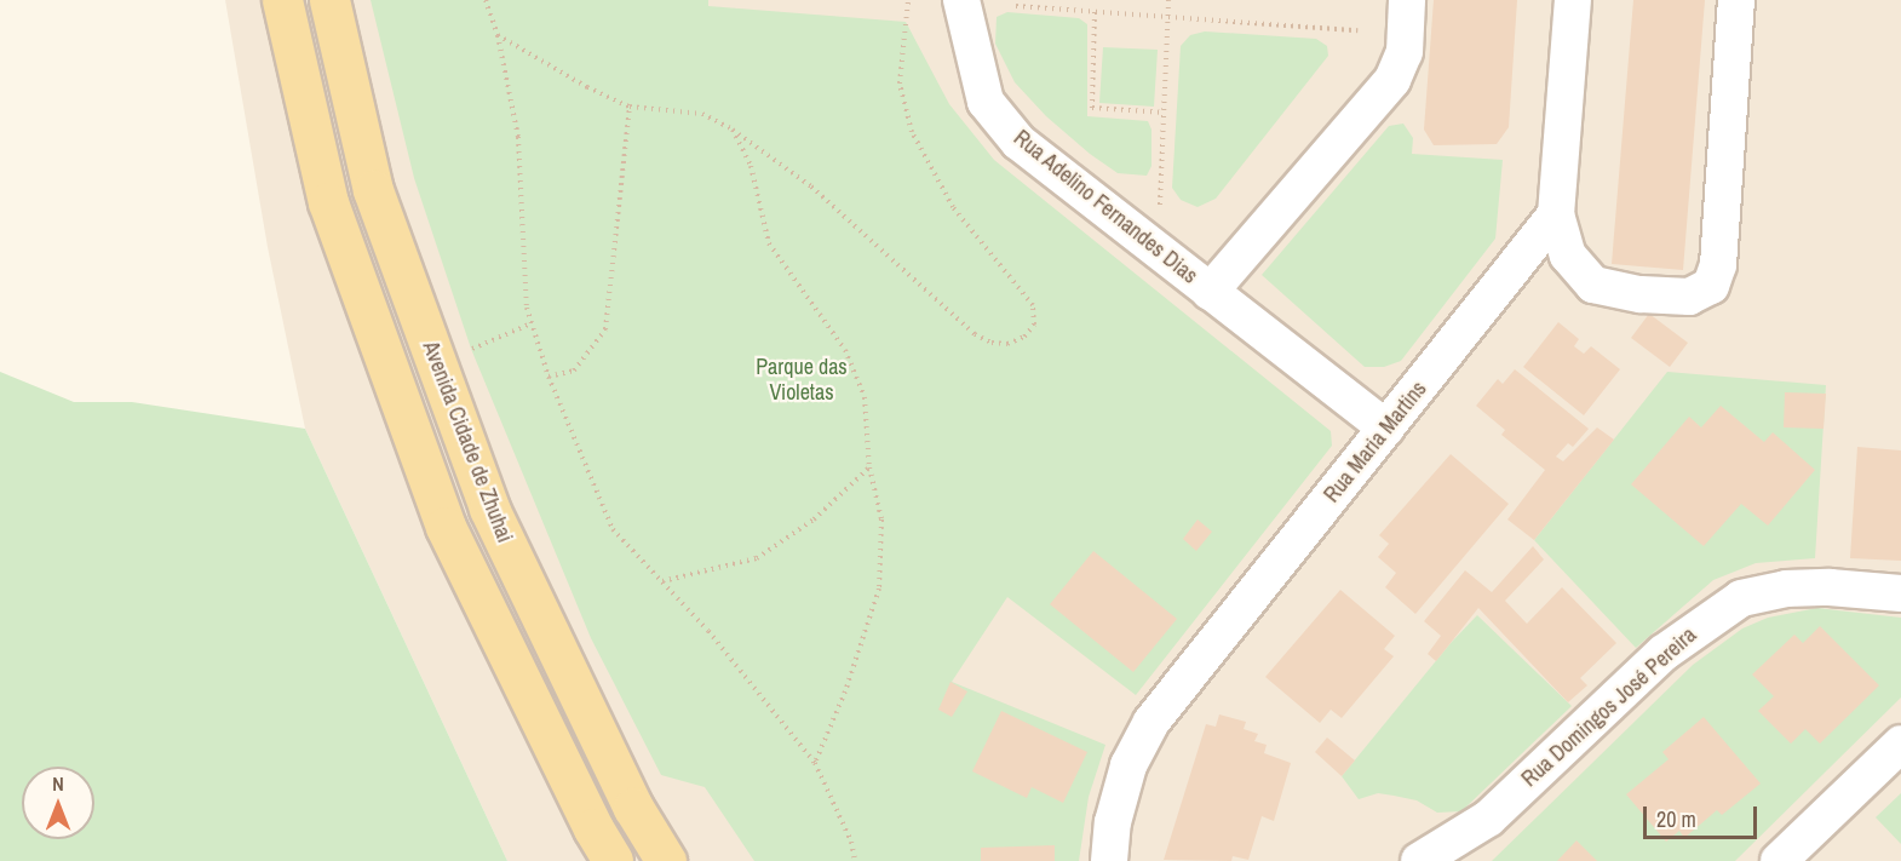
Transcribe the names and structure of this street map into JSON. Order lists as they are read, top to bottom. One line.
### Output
{"streets":{"main road":["Avenida Cidade de Zhuhai"],"street":["Rua Adelino Fernandes Dias","Rua Maria Martins","Rua Domingos José Pereira"]},"crossings":[["Rua Adelino Fernandes Dias","Rua Maria Martins"]],"parks":["Parque das Violetas"],"scale_bar":"20 m","north":"top"}
